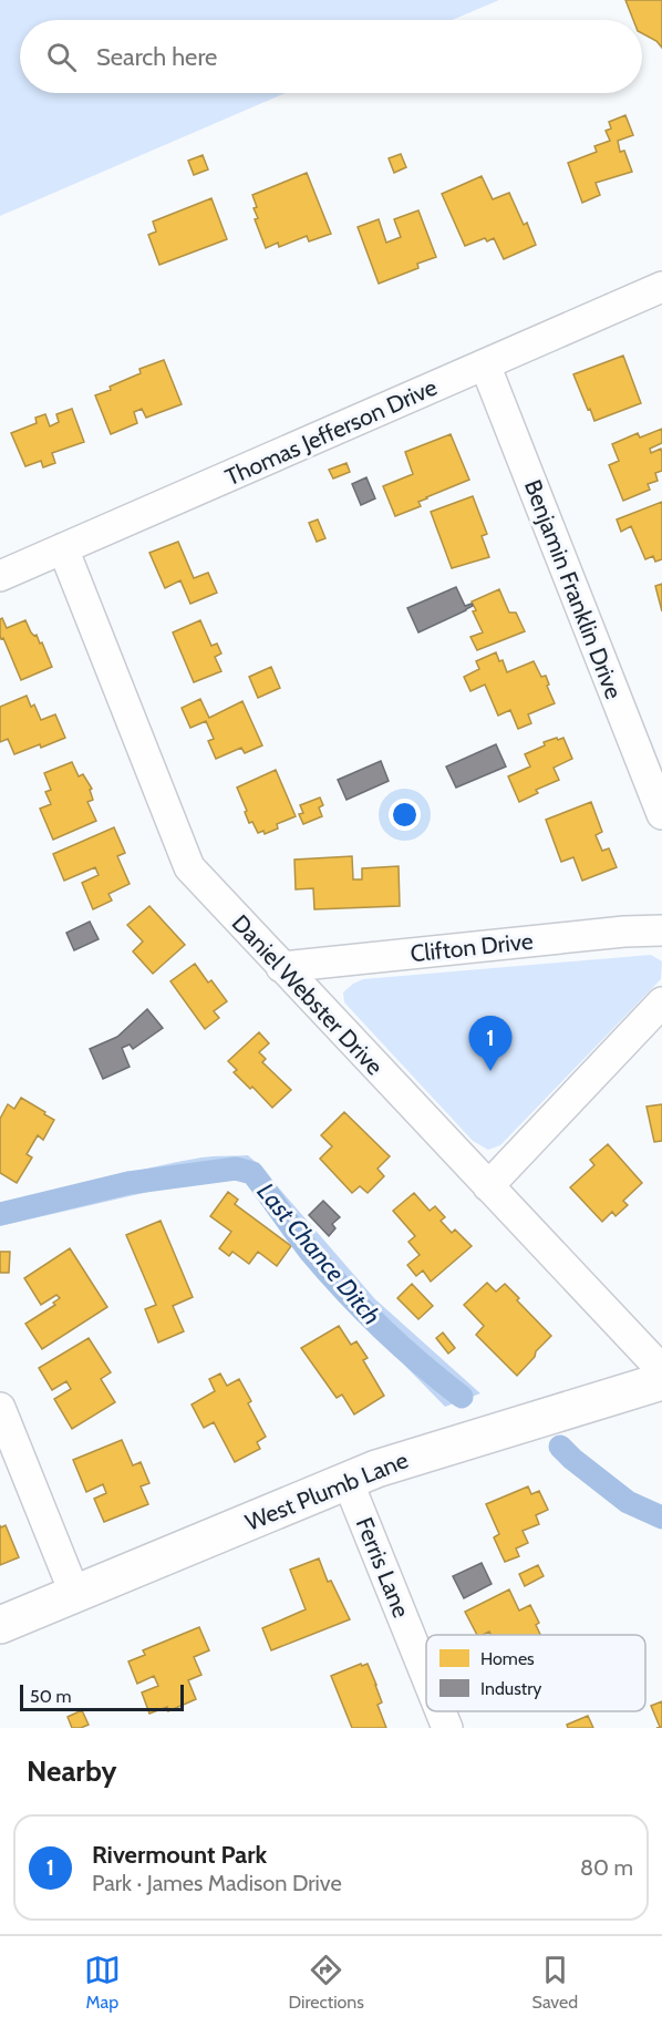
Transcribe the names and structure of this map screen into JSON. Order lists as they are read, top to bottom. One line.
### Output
{"streets":{"main road":["West Plumb Lane"],"street":["Thomas Jefferson Drive","Benjamin Franklin Drive","Clifton Drive","Daniel Webster Drive","Ferris Lane"]},"crossings":[["Thomas Jefferson Drive","Benjamin Franklin Drive"],["Thomas Jefferson Drive","Daniel Webster Drive"],["Clifton Drive","Daniel Webster Drive"],["West Plumb Lane","Ferris Lane"]],"water":["Last Chance Ditch"],"legend":["Homes","Industry"],"scale_bar":"50 m","page":{"search":"Search here","pins":"1","scale":"50 m","heading":"Nearby","list":[{"mark":"1","name":"Rivermount Park","note":"Park · James Madison Drive","value":"80 m"}],"nav":["Map","Directions","Saved"]}}
